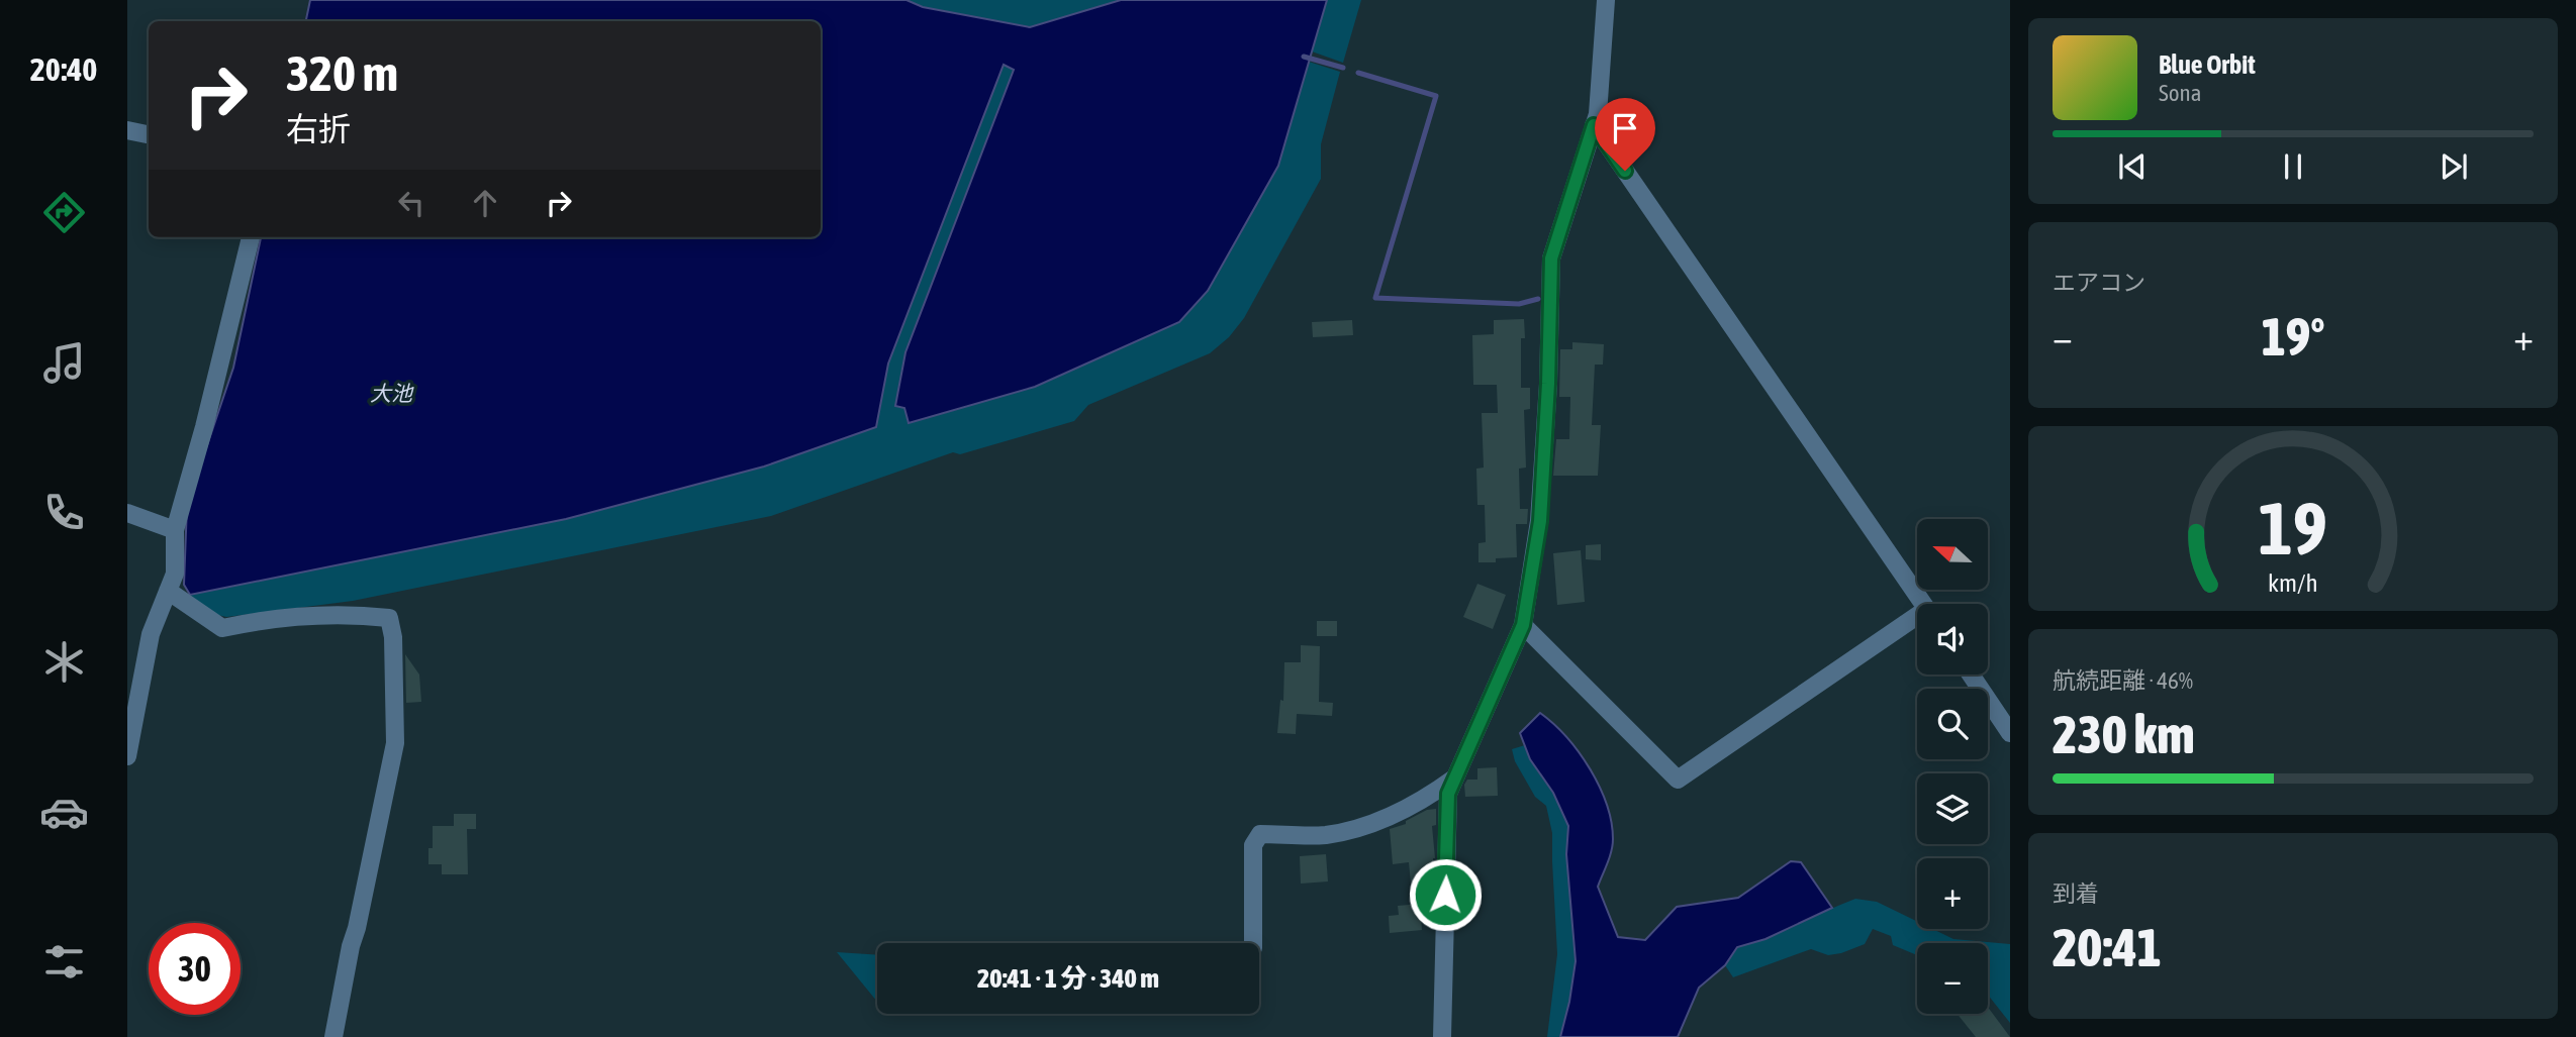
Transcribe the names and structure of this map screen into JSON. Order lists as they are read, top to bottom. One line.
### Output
{"water":["大池"],"north":"left","page":{"tabs":"20:40","turn":["320 m","右折"],"song":["Blue Orbit","Sona"],"tile":["エアコン",["航続距離 · 46%","230 km"],["到着","20:41"]],"heat":["−","19°","+"],"map_buttons":["+","−"],"limit":"30","trip":"20:41 · 1 分 · 340 m","gauge":["19","km/h"]}}
